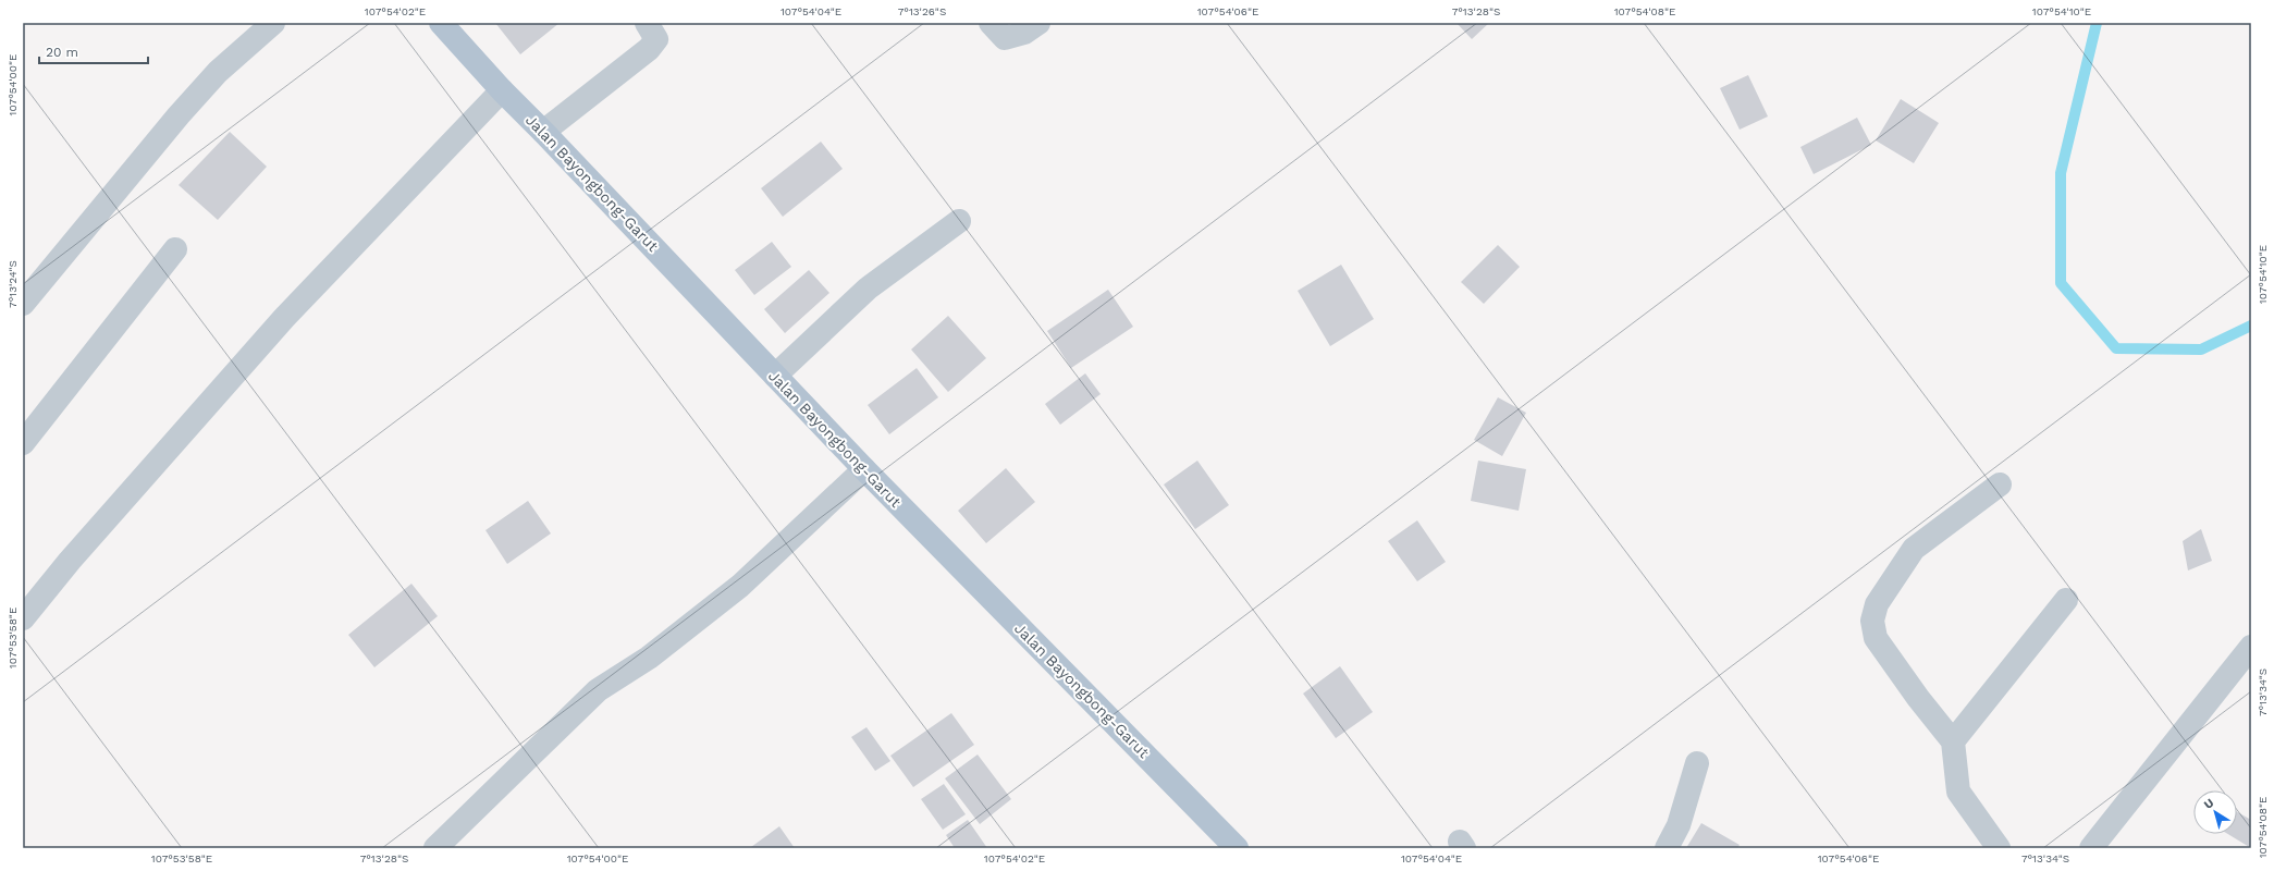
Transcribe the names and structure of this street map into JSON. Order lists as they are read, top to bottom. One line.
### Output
{"streets":{"main road":["Jalan Bayongbong-Garut"]},"scale_bar":"20 m","north":"top left","coordinates":["107°54'02\"E","107°54'04\"E","7°13'26\"S","107°54'06\"E","7°13'28\"S","107°54'08\"E","107°54'10\"E","107°54'00\"E","7°13'24\"S","107°53'58\"E","7°13'34\"S"]}
